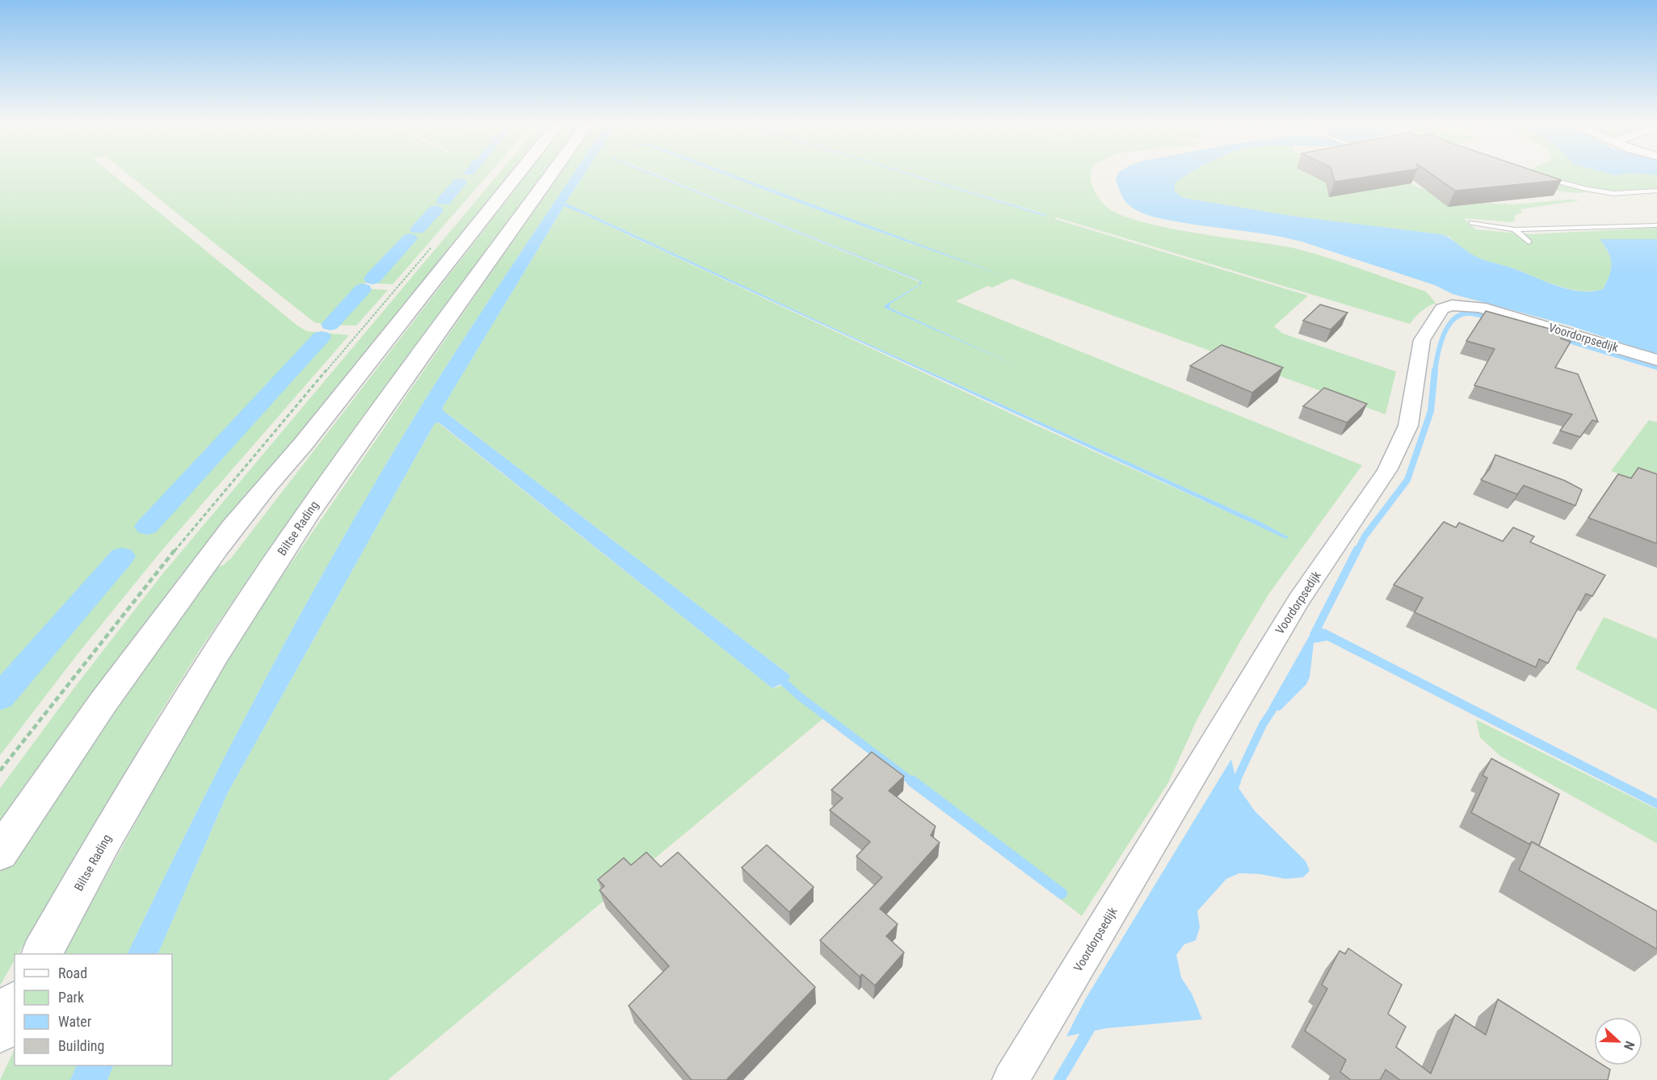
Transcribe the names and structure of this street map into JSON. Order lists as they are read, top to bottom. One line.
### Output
{"streets":{"main road":["Biltse Rading"],"street":["Voordorpsedijk"]},"legend":["Road","Park","Water","Building"],"north":"right"}
